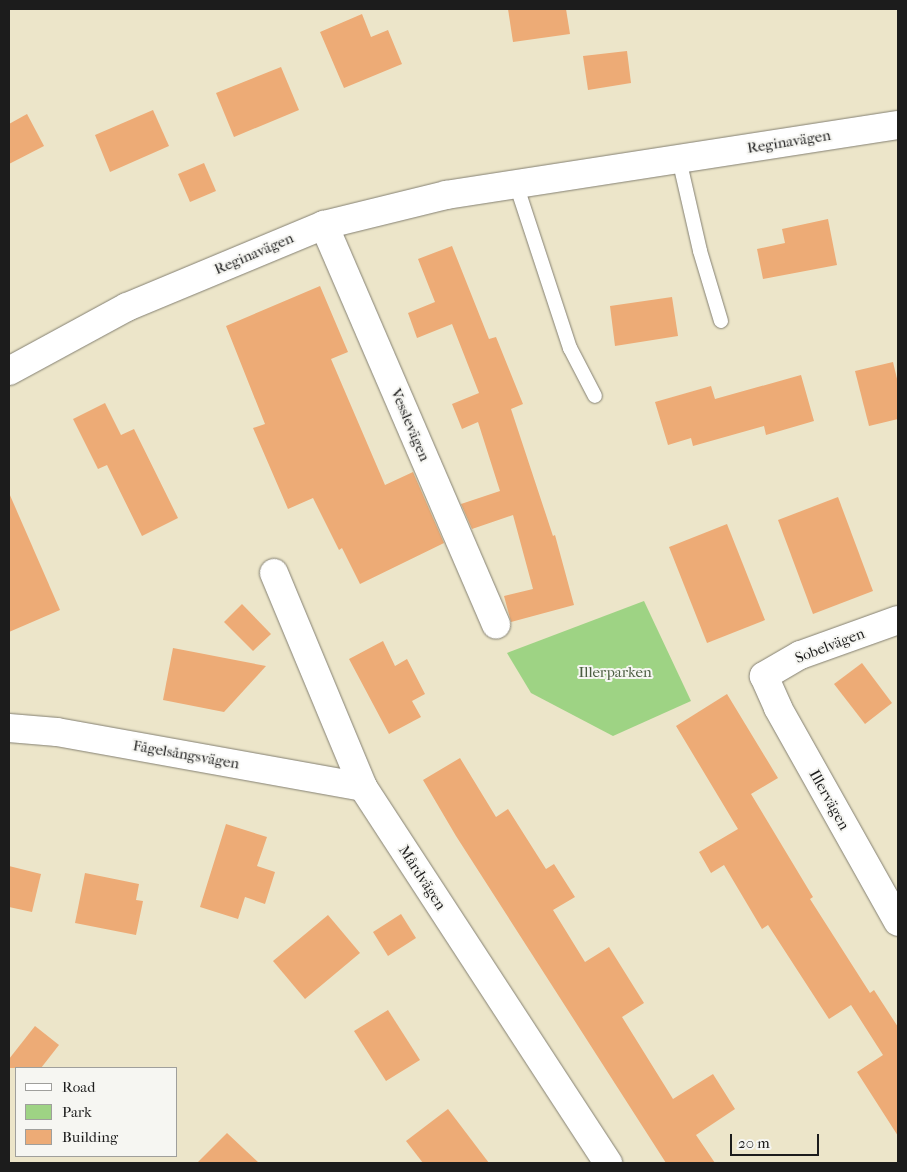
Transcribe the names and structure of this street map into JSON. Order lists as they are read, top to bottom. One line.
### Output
{"streets":{"street":["Reginavägen","Vesslevägen","Sobelvägen","Fågelsångsvägen","Illervägen","Mårdvägen"]},"crossings":[["Reginavägen","Vesslevägen"],["Sobelvägen","Illervägen"],["Fågelsångsvägen","Mårdvägen"]],"parks":["Illerparken"],"legend":["Road","Park","Building"],"scale_bar":"20 m"}
